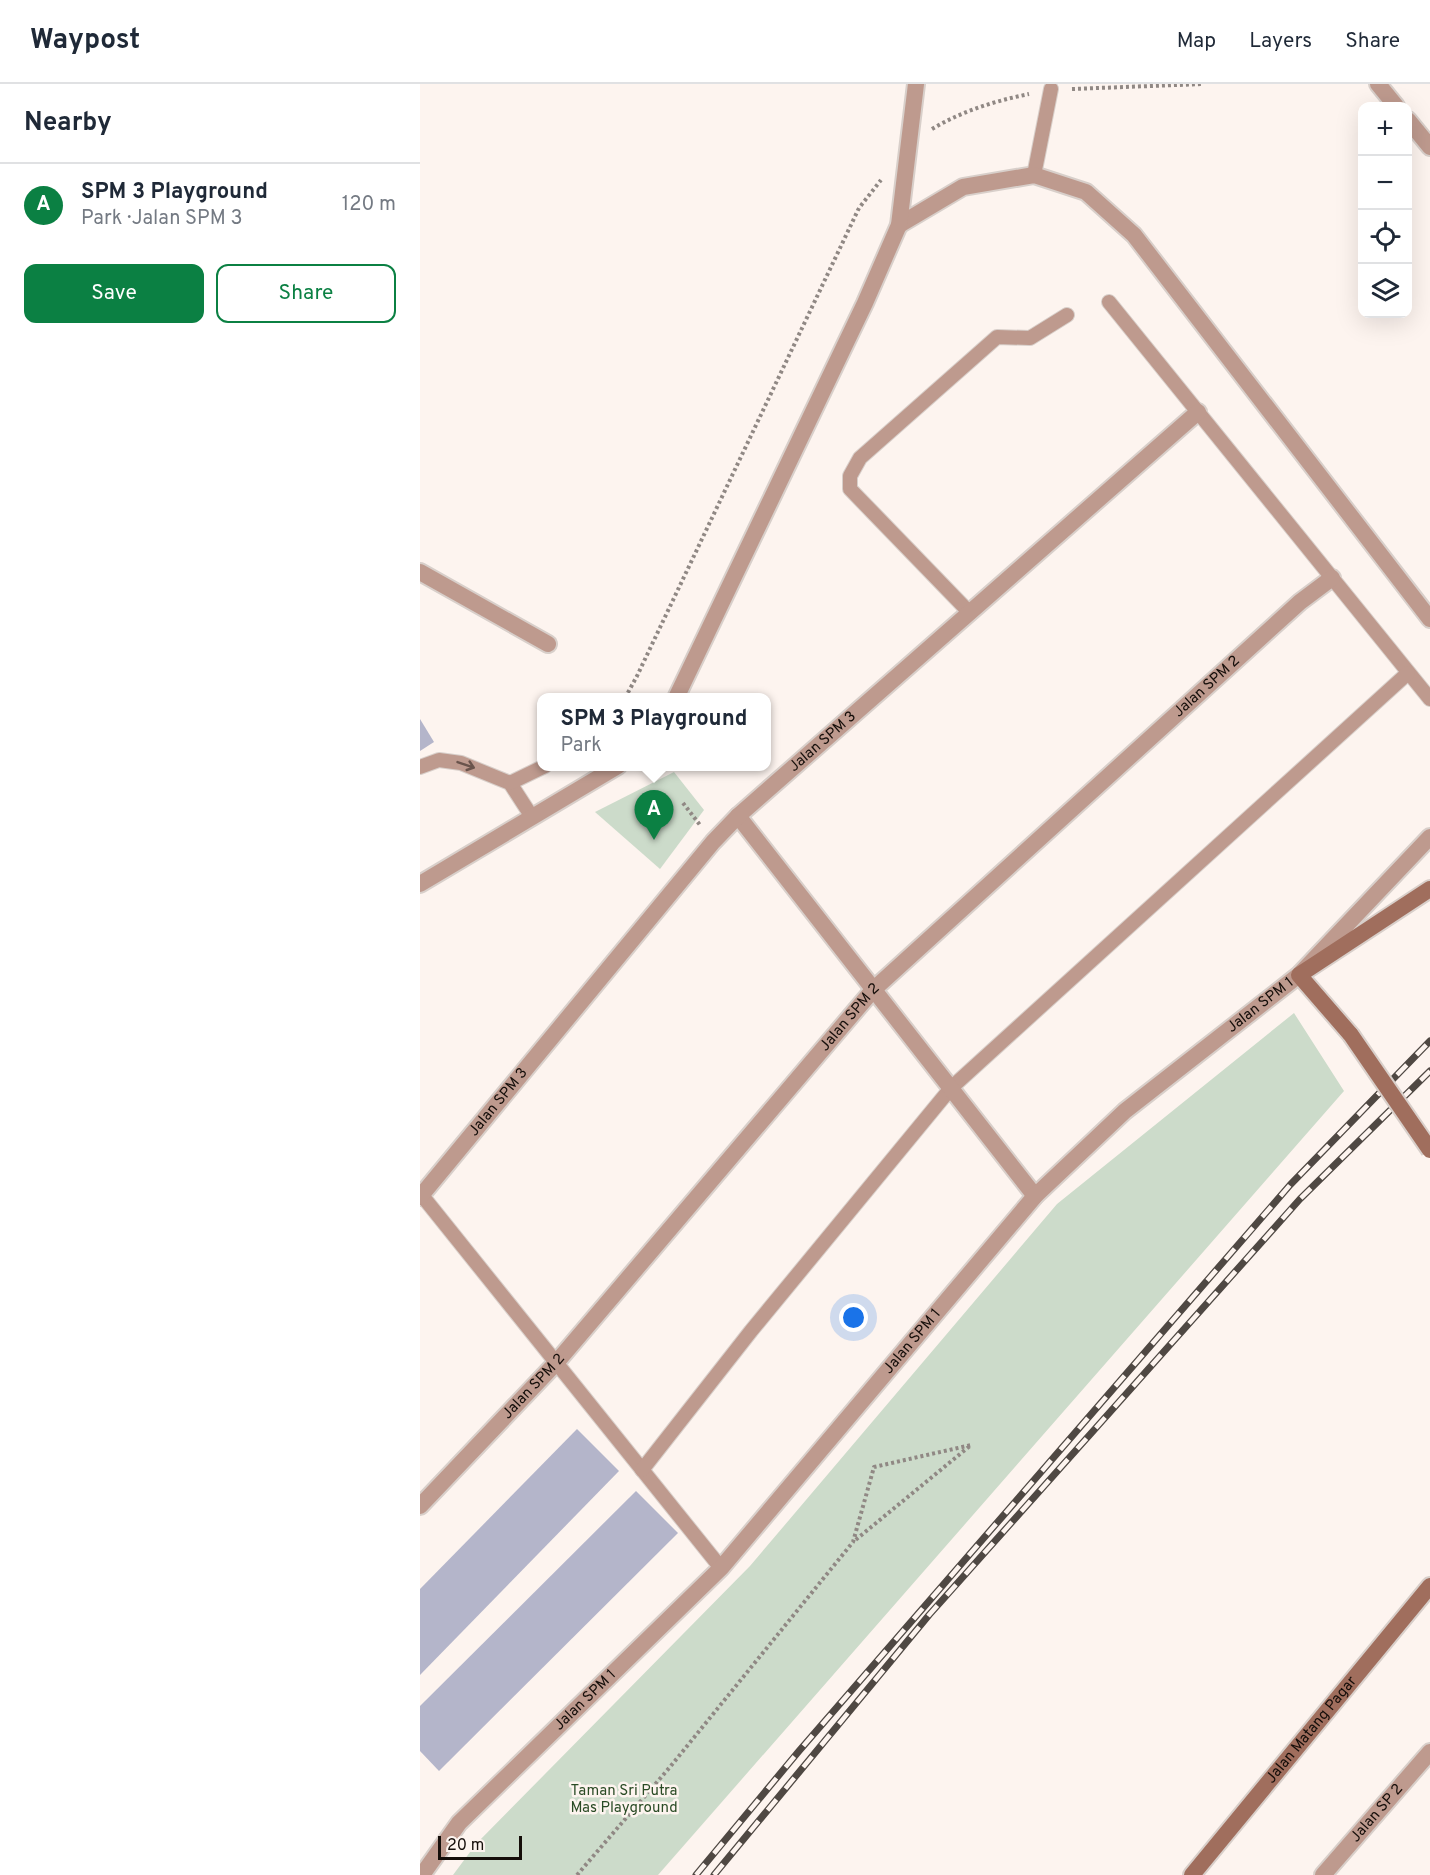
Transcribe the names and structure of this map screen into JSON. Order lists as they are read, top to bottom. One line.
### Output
{"streets":{"main road":["Jalan Matang Pagar"],"street":["Jalan SPM 2","Jalan SPM 3","Jalan SPM 1","Jalan SP 2"]},"parks":["Taman Sri Putra Mas Playground"],"scale_bar":"20 m","page":{"header":"Waypost","nav":["Map","Layers","Share"],"heading":"Nearby","map_buttons":["+","−"],"list":[{"mark":"A","name":"SPM 3 Playground","note":"Park · Jalan SPM 3","value":"120 m"}],"buttons":["Save","Share"],"popup":["SPM 3 Playground","Park"],"pins":"A","scale":"20 m"}}
